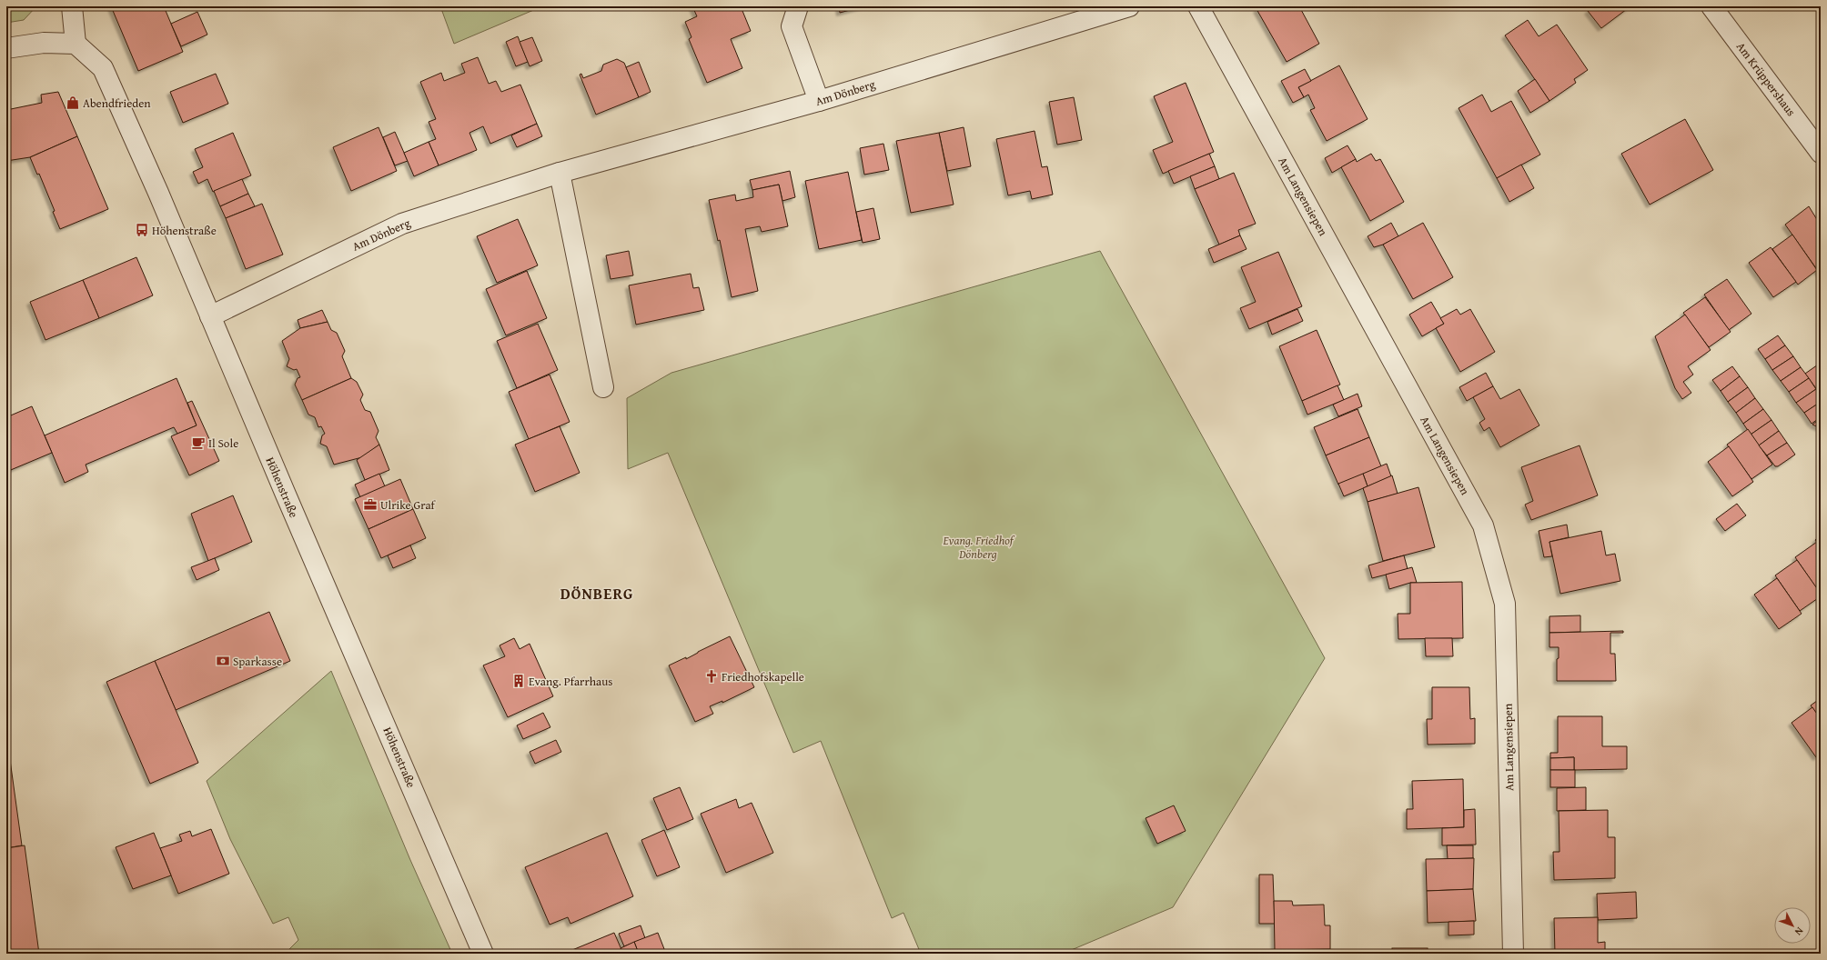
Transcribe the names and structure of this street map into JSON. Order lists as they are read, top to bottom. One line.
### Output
{"streets":{"street":["Am Krüppershaus","Am Dönberg","Am Langensiepen","Höhenstraße"]},"crossings":[["Am Dönberg","Höhenstraße"]],"districts":["DÖNBERG"],"parks":["Evang. Friedhof Dönberg"],"places":{"shop":["Abendfrieden"],"bus stop":["Höhenstraße"],"cafe":["Il Sole"],"office":["Ulrike Graf"],"bank":["Sparkasse"],"church":["Friedhofskapelle"],"building":["Evang. Pfarrhaus"]},"north":"bottom right"}
